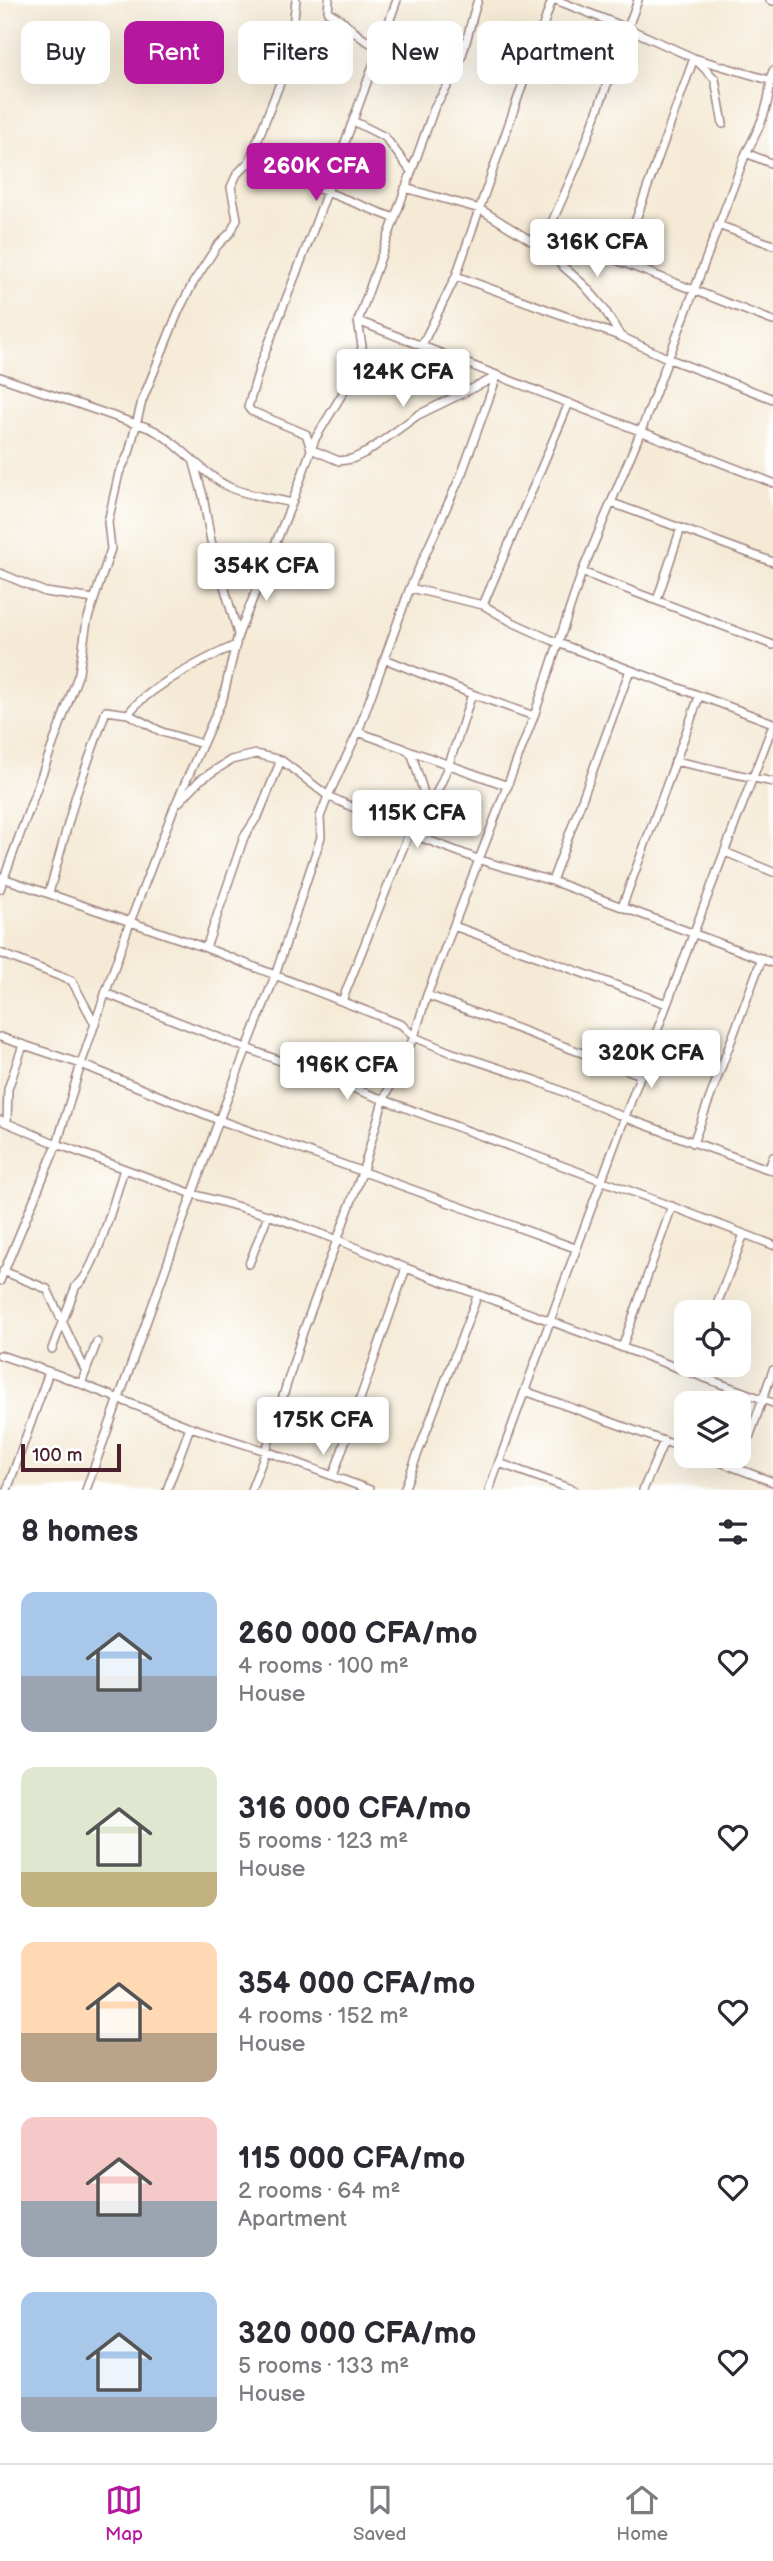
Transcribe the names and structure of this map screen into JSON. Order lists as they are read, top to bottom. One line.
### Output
{"scale_bar":"100 m","page":{"chip":["Buy","Rent","Filters","New","Apartment"],"price":["260K CFA","316K CFA","124K CFA","354K CFA","115K CFA","320K CFA","196K CFA","175K CFA"],"scale":"100 m","heading":"8 homes","list":[{"name":"260 000 CFA/mo","note":"4 rooms · 100 m² · House"},{"name":"316 000 CFA/mo","note":"5 rooms · 123 m² · House"},{"name":"354 000 CFA/mo","note":"4 rooms · 152 m² · House"},{"name":"115 000 CFA/mo","note":"2 rooms · 64 m² · Apartment"},{"name":"320 000 CFA/mo","note":"5 rooms · 133 m² · House"}],"tabs":["Map","Saved","Home"]}}
